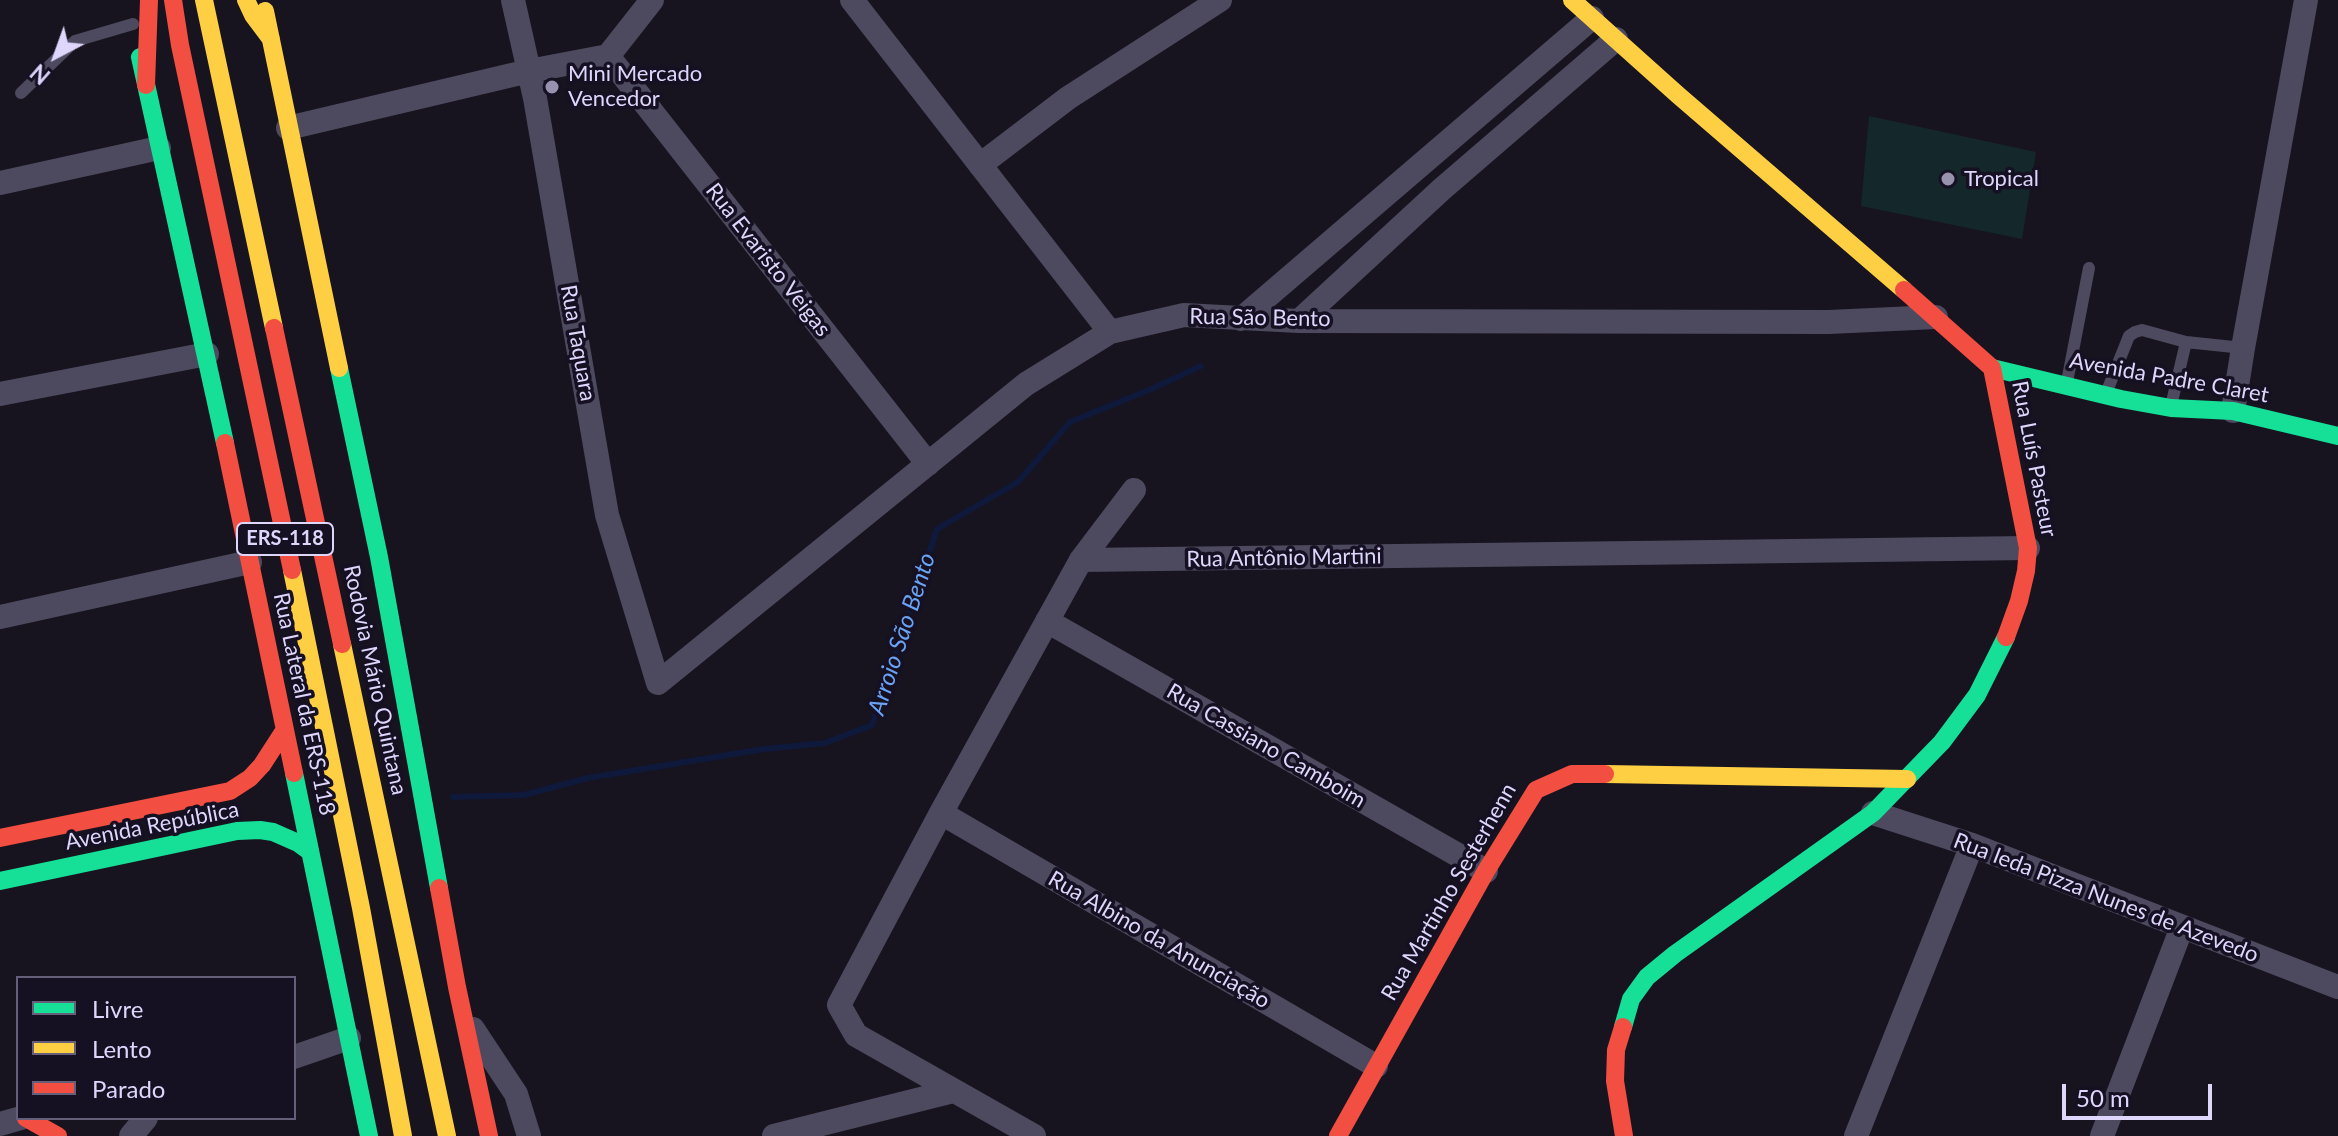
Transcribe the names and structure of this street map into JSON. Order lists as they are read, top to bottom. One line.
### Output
{"streets":{"main road":["Avenida Padre Claret","Rua Luís Pasteur","ERS-118","Rodovia Mário Quintana","Rua Lateral da ERS-118","Avenida República","Rua Martinho Sesterhenn"],"street":["Rua Evaristo Veigas","Rua São Bento","Rua Taquara","Rua Antônio Martini","Rua Cassiano Camboim","Rua Ieda Pizza Nunes de Azevedo","Rua Albino da Anunciação"]},"crossings":[["Rua Evaristo Veigas","Rua São Bento"],["Rua São Bento","Rua Taquara"],["Rua São Bento","Rua Luís Pasteur"],["Avenida Padre Claret","Rua Luís Pasteur"],["Rua Luís Pasteur","Rua Antônio Martini"],["Rua Luís Pasteur","Rua Martinho Sesterhenn"],["Rua Luís Pasteur","Rua Ieda Pizza Nunes de Azevedo"],["Rua Lateral da ERS-118","Avenida República"],["Rua Cassiano Camboim","Rua Martinho Sesterhenn"],["Rua Martinho Sesterhenn","Rua Albino da Anunciação"]],"water":["Arroio São Bento"],"places":["Mini Mercado Vencedor","Tropical"],"legend":["Livre","Lento","Parado"],"scale_bar":"50 m","north":"bottom left"}
